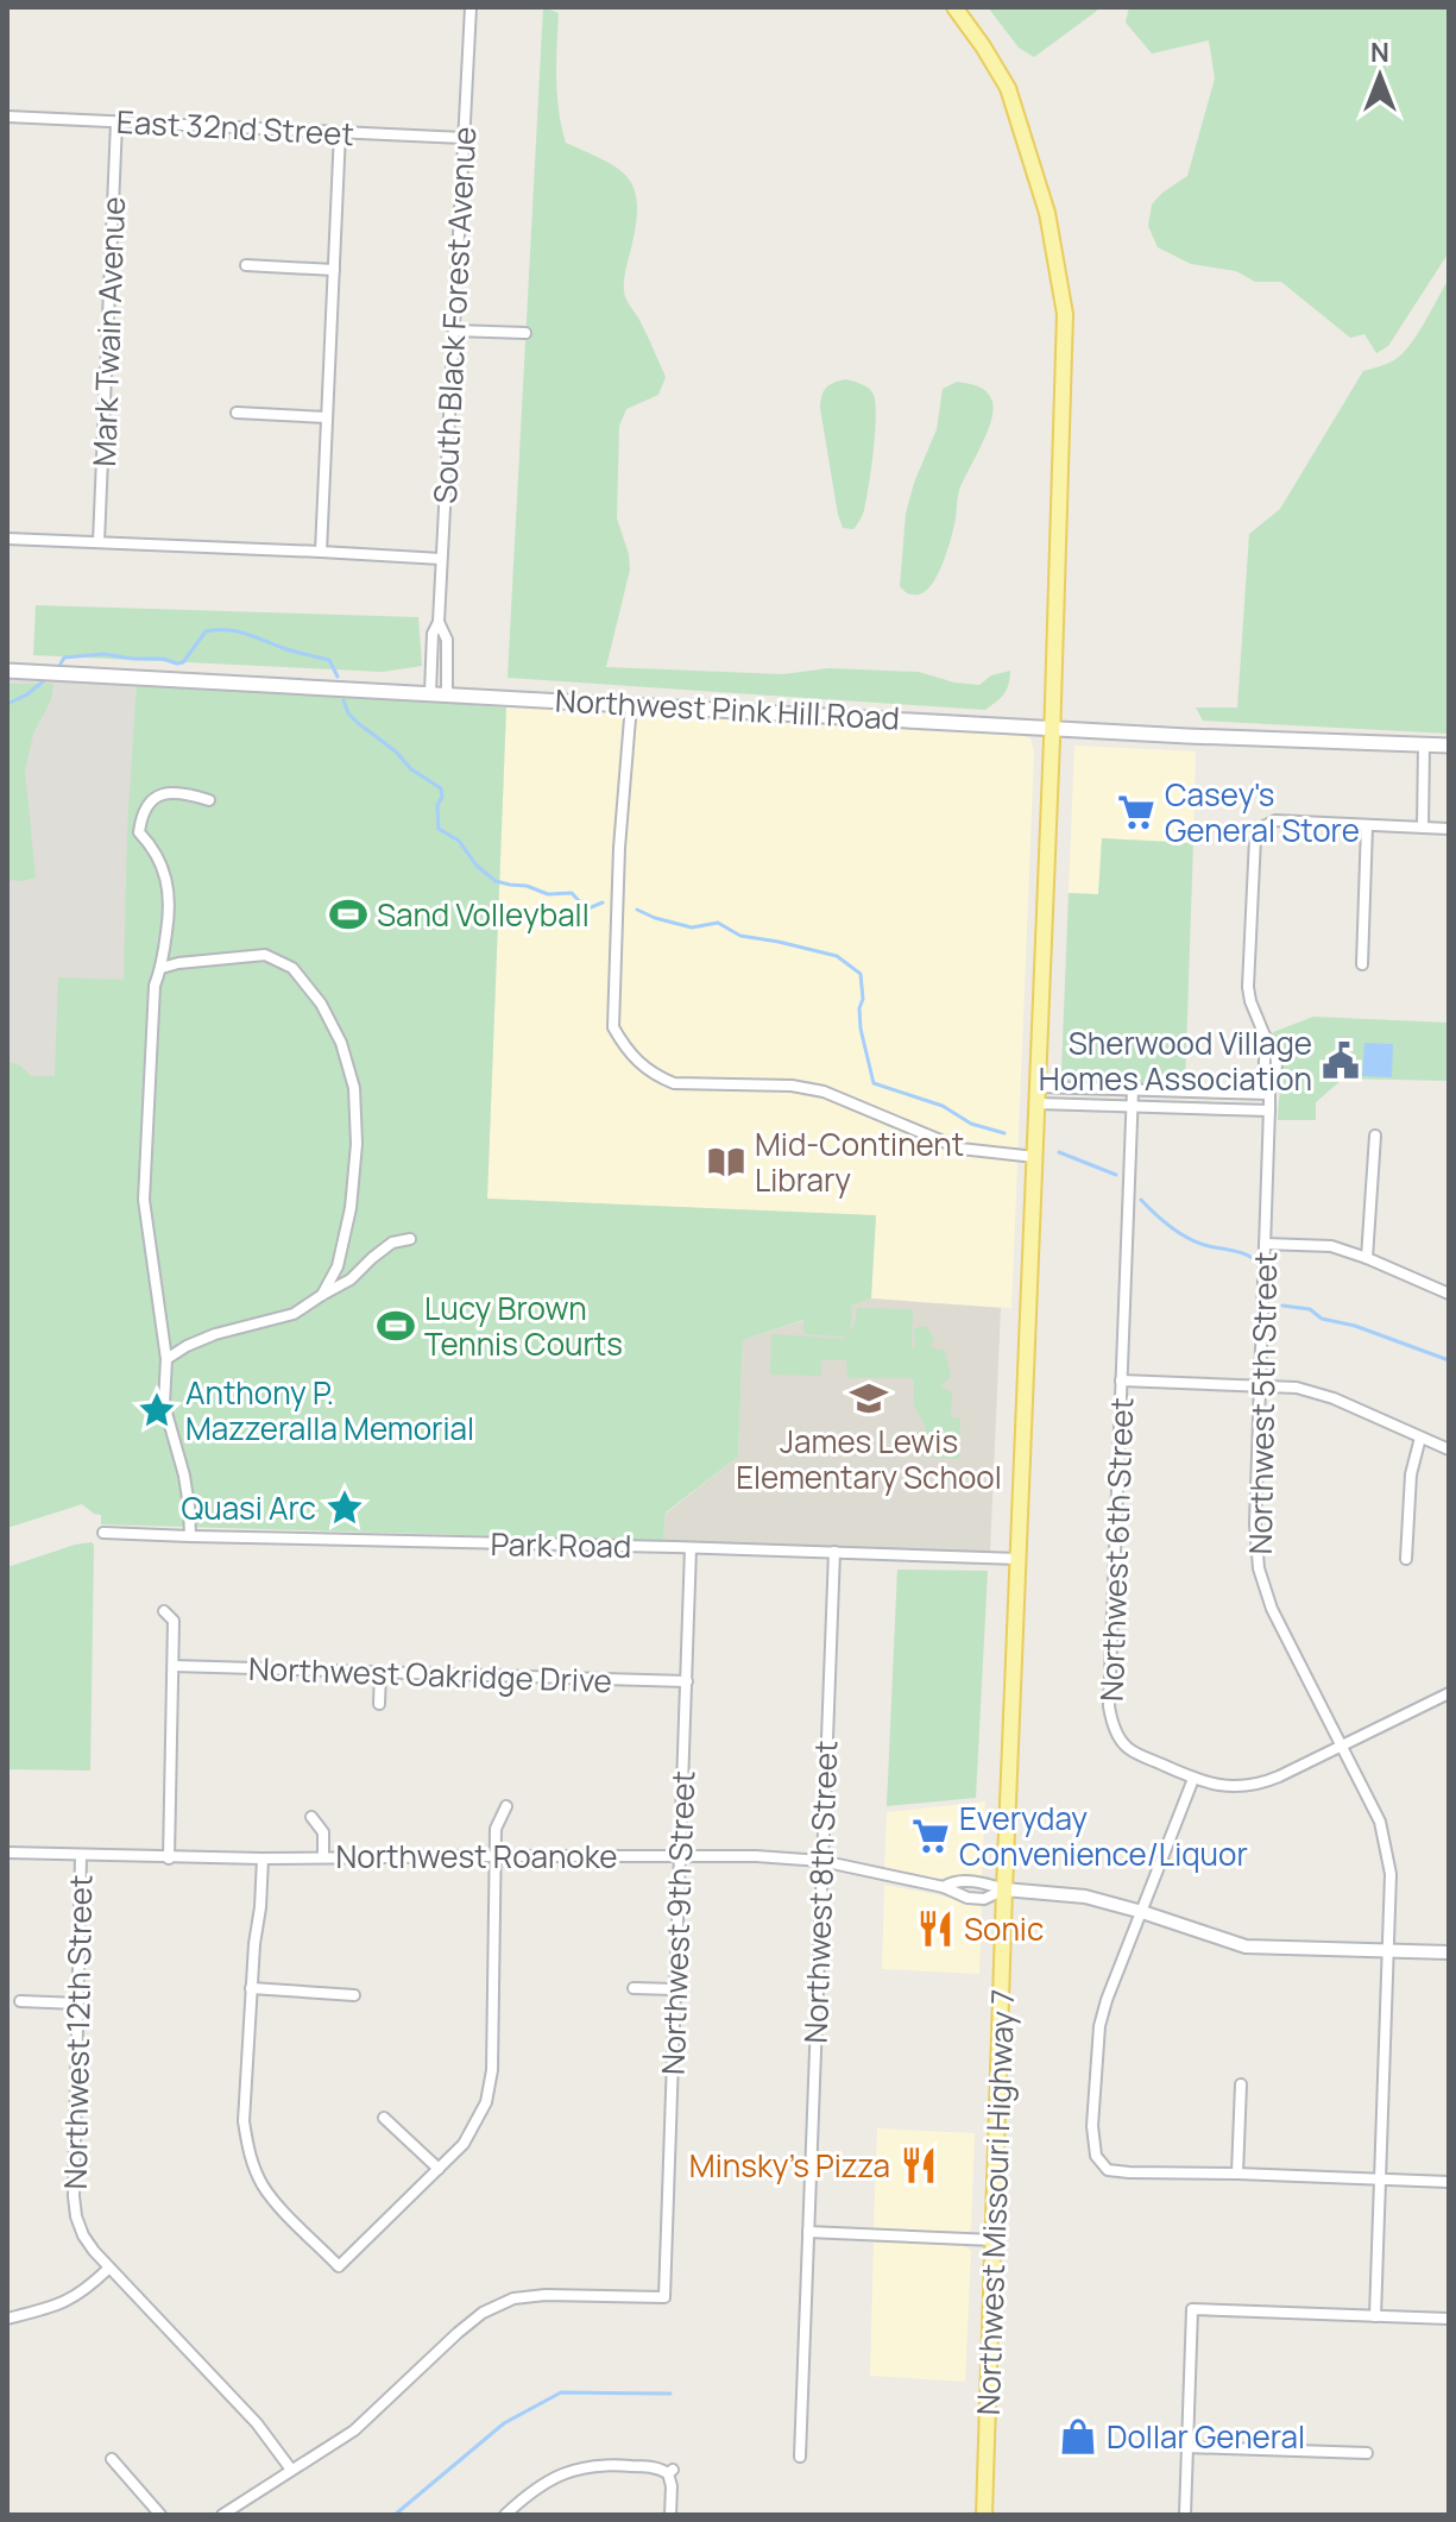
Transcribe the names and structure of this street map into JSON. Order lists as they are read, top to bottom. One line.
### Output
{"streets":{"main road":["Northwest Pink Hill Road","Northwest Missouri Highway 7"],"street":["East 32nd Street","South Black Forest Avenue","Mark Twain Avenue","Northwest 5th Street","Park Road","Northwest 6th Street","Northwest Oakridge Drive","Northwest Roanoke","Northwest 8th Street","Northwest 9th Street","Northwest 12th Street"]},"crossings":[["East 32nd Street","South Black Forest Avenue"],["East 32nd Street","Mark Twain Avenue"],["South Black Forest Avenue","Northwest Pink Hill Road"],["Northwest Pink Hill Road","Northwest Missouri Highway 7"],["Northwest 5th Street","Northwest 6th Street"],["Park Road","Northwest 8th Street"],["Park Road","Northwest 9th Street"],["Park Road","Northwest Missouri Highway 7"],["Northwest Oakridge Drive","Northwest 9th Street"],["Northwest Roanoke","Northwest 8th Street"],["Northwest Roanoke","Northwest 9th Street"],["Northwest Roanoke","Northwest 12th Street"],["Northwest Roanoke","Northwest Missouri Highway 7"],["Northwest 9th Street","Northwest 12th Street"]],"places":{"supermarket":["Casey's General Store","Everyday Convenience/Liquor"],"sports":["Sand Volleyball","Lucy Brown Tennis Courts"],"public building":["Sherwood Village Homes Association"],"library":["Mid-Continent Library"],"school or university":["James Lewis Elementary School"],"place":["Anthony P. Mazzeralla Memorial","Quasi Arc"],"restaurant":["Sonic","Minsky's Pizza"],"shop":["Dollar General"]},"north":"top"}
